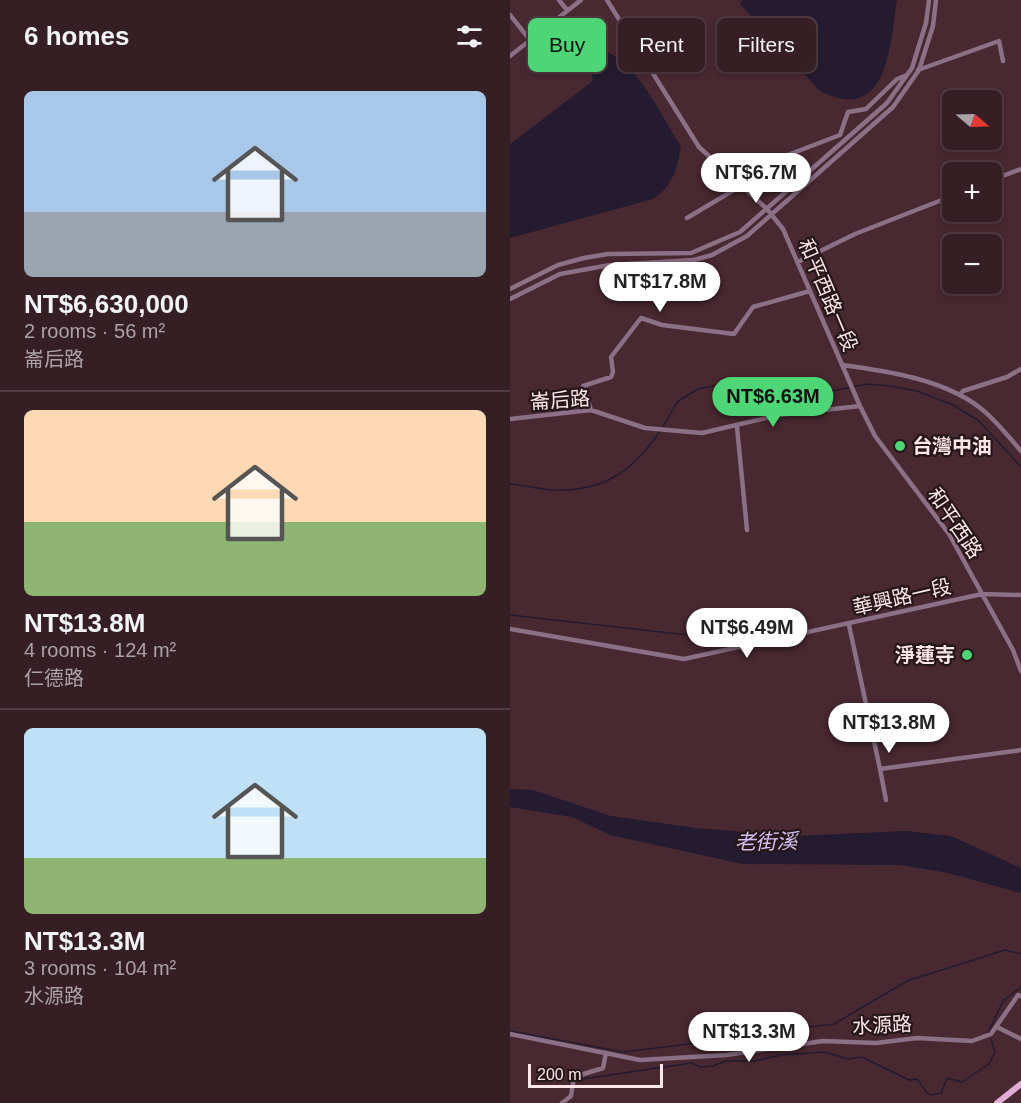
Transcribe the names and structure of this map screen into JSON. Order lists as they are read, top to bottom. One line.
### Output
{"streets":{"street":["和平西路一段","崙后路","和平西路","華興路一段","水源路"]},"crossings":[["和平西路一段","和平西路"],["和平西路","華興路一段"]],"water":["老街溪"],"places":["台灣中油","淨蓮寺"],"scale_bar":"200 m","north":"right","page":{"heading":"6 homes","chip":["Buy","Rent","Filters"],"list":[{"name":"NT$6,630,000","note":"2 rooms · 56 m² · 崙后路"},{"name":"NT$13.8M","note":"4 rooms · 124 m² · 仁德路"},{"name":"NT$13.3M","note":"3 rooms · 104 m² · 水源路"}],"map_buttons":["+","−"],"price":["NT$6.7M","NT$17.8M","NT$6.63M","NT$6.49M","NT$13.8M","NT$13.3M"],"scale":"200 m"}}
